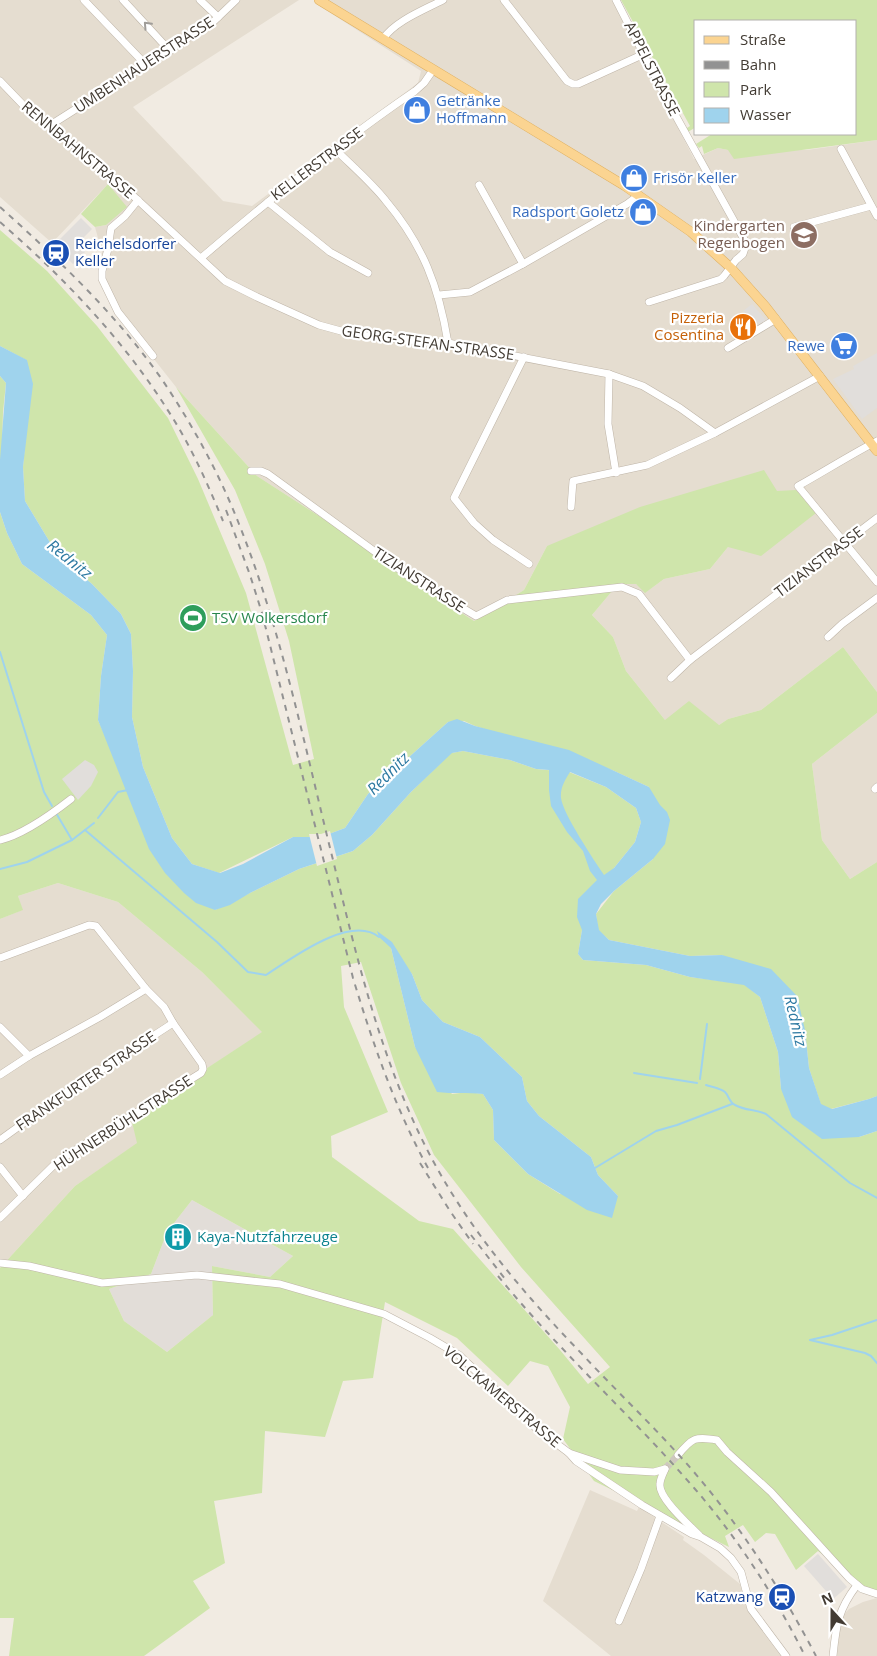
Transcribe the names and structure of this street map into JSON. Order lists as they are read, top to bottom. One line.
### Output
{"streets":{"street":["UMBENHAUERSTRASSE","APPELSTRASSE","RENNBAHNSTRASSE","KELLERSTRASSE","GEORG-STEFAN-STRASSE","TIZIANSTRASSE","FRANKFURTER STRASSE","HÜHNERBÜHLSTRASSE","VOLCKAMERSTRASSE"]},"crossings":[["UMBENHAUERSTRASSE","RENNBAHNSTRASSE"],["RENNBAHNSTRASSE","KELLERSTRASSE"],["RENNBAHNSTRASSE","GEORG-STEFAN-STRASSE"],["KELLERSTRASSE","GEORG-STEFAN-STRASSE"],["FRANKFURTER STRASSE","HÜHNERBÜHLSTRASSE"]],"water":["Rednitz"],"places":{"shop":["Getränke Hoffmann","Frisör Keller","Radsport Goletz"],"school or university":["Kindergarten Regenbogen"],"station":["Reichelsdorfer Keller","Katzwang"],"restaurant":["Pizzeria Cosentina"],"supermarket":["Rewe"],"sports":["TSV Wolkersdorf"],"building":["Kaya-Nutzfahrzeuge"]},"legend":["Straße","Bahn","Park","Wasser"],"north":"top"}
